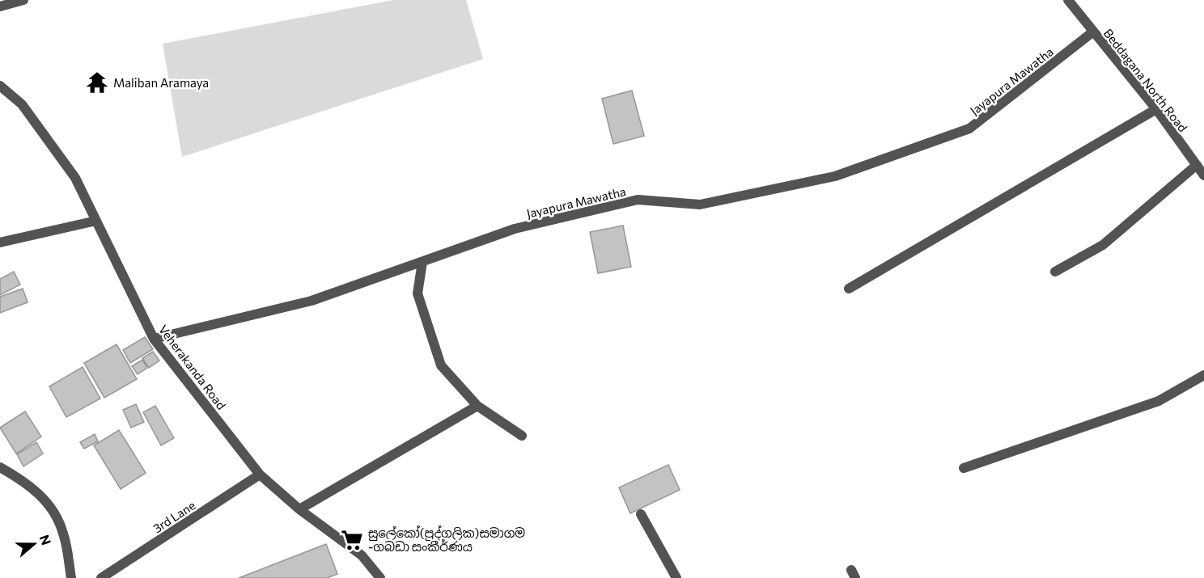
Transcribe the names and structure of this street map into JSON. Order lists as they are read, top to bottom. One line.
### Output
{"streets":{"street":["Beddagana North Road","Jayapura Mawatha","Veherakanda Road","3rd Lane"]},"crossings":[["Beddagana North Road","Jayapura Mawatha"],["Jayapura Mawatha","Veherakanda Road"],["Veherakanda Road","3rd Lane"]],"places":{"temple":["Maliban Aramaya"],"supermarket":["සුලේකෝ(පුද්ගලික)සමාගම -ගබඩා සංකීර්ණය"]},"north":"right"}
